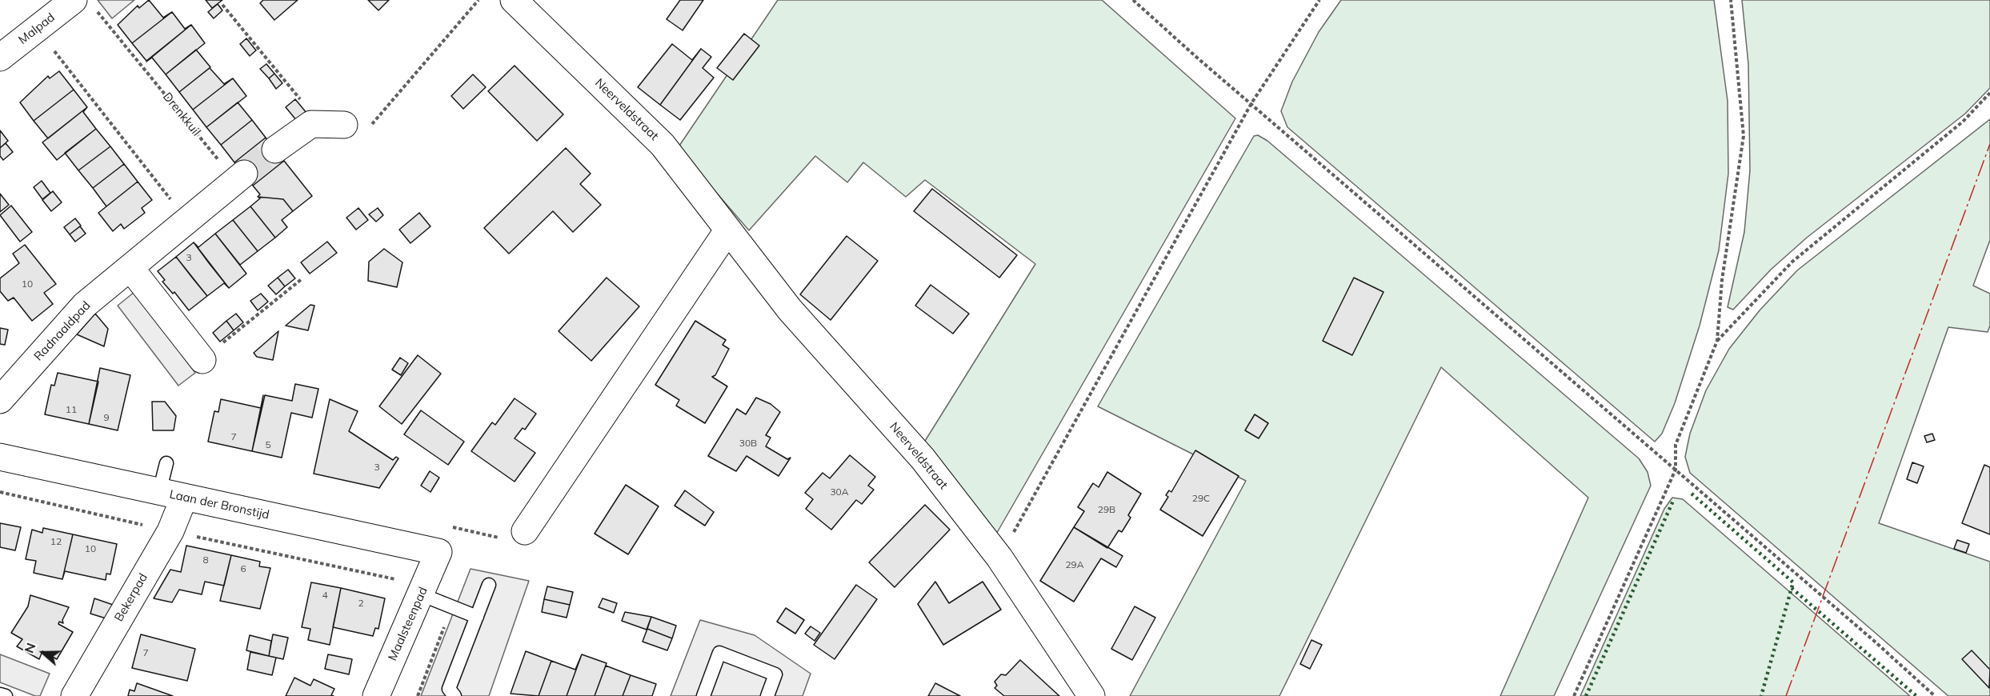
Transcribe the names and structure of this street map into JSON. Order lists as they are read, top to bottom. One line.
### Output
{"streets":{"street":["Malpad","Neerveldstraat","Radnaaldpad","Laan der Bronstijd","Bekerpad","Maalsteenpad"],"path":["Drenkkuil"]},"crossings":[["Malpad","Drenkkuil"],["Laan der Bronstijd","Bekerpad"],["Laan der Bronstijd","Maalsteenpad"]],"house_numbers":["3","10","11","9","7","30B","5","3","30A","29C","29B","12","10","8","29A","6","4","2","7"],"north":"left"}
